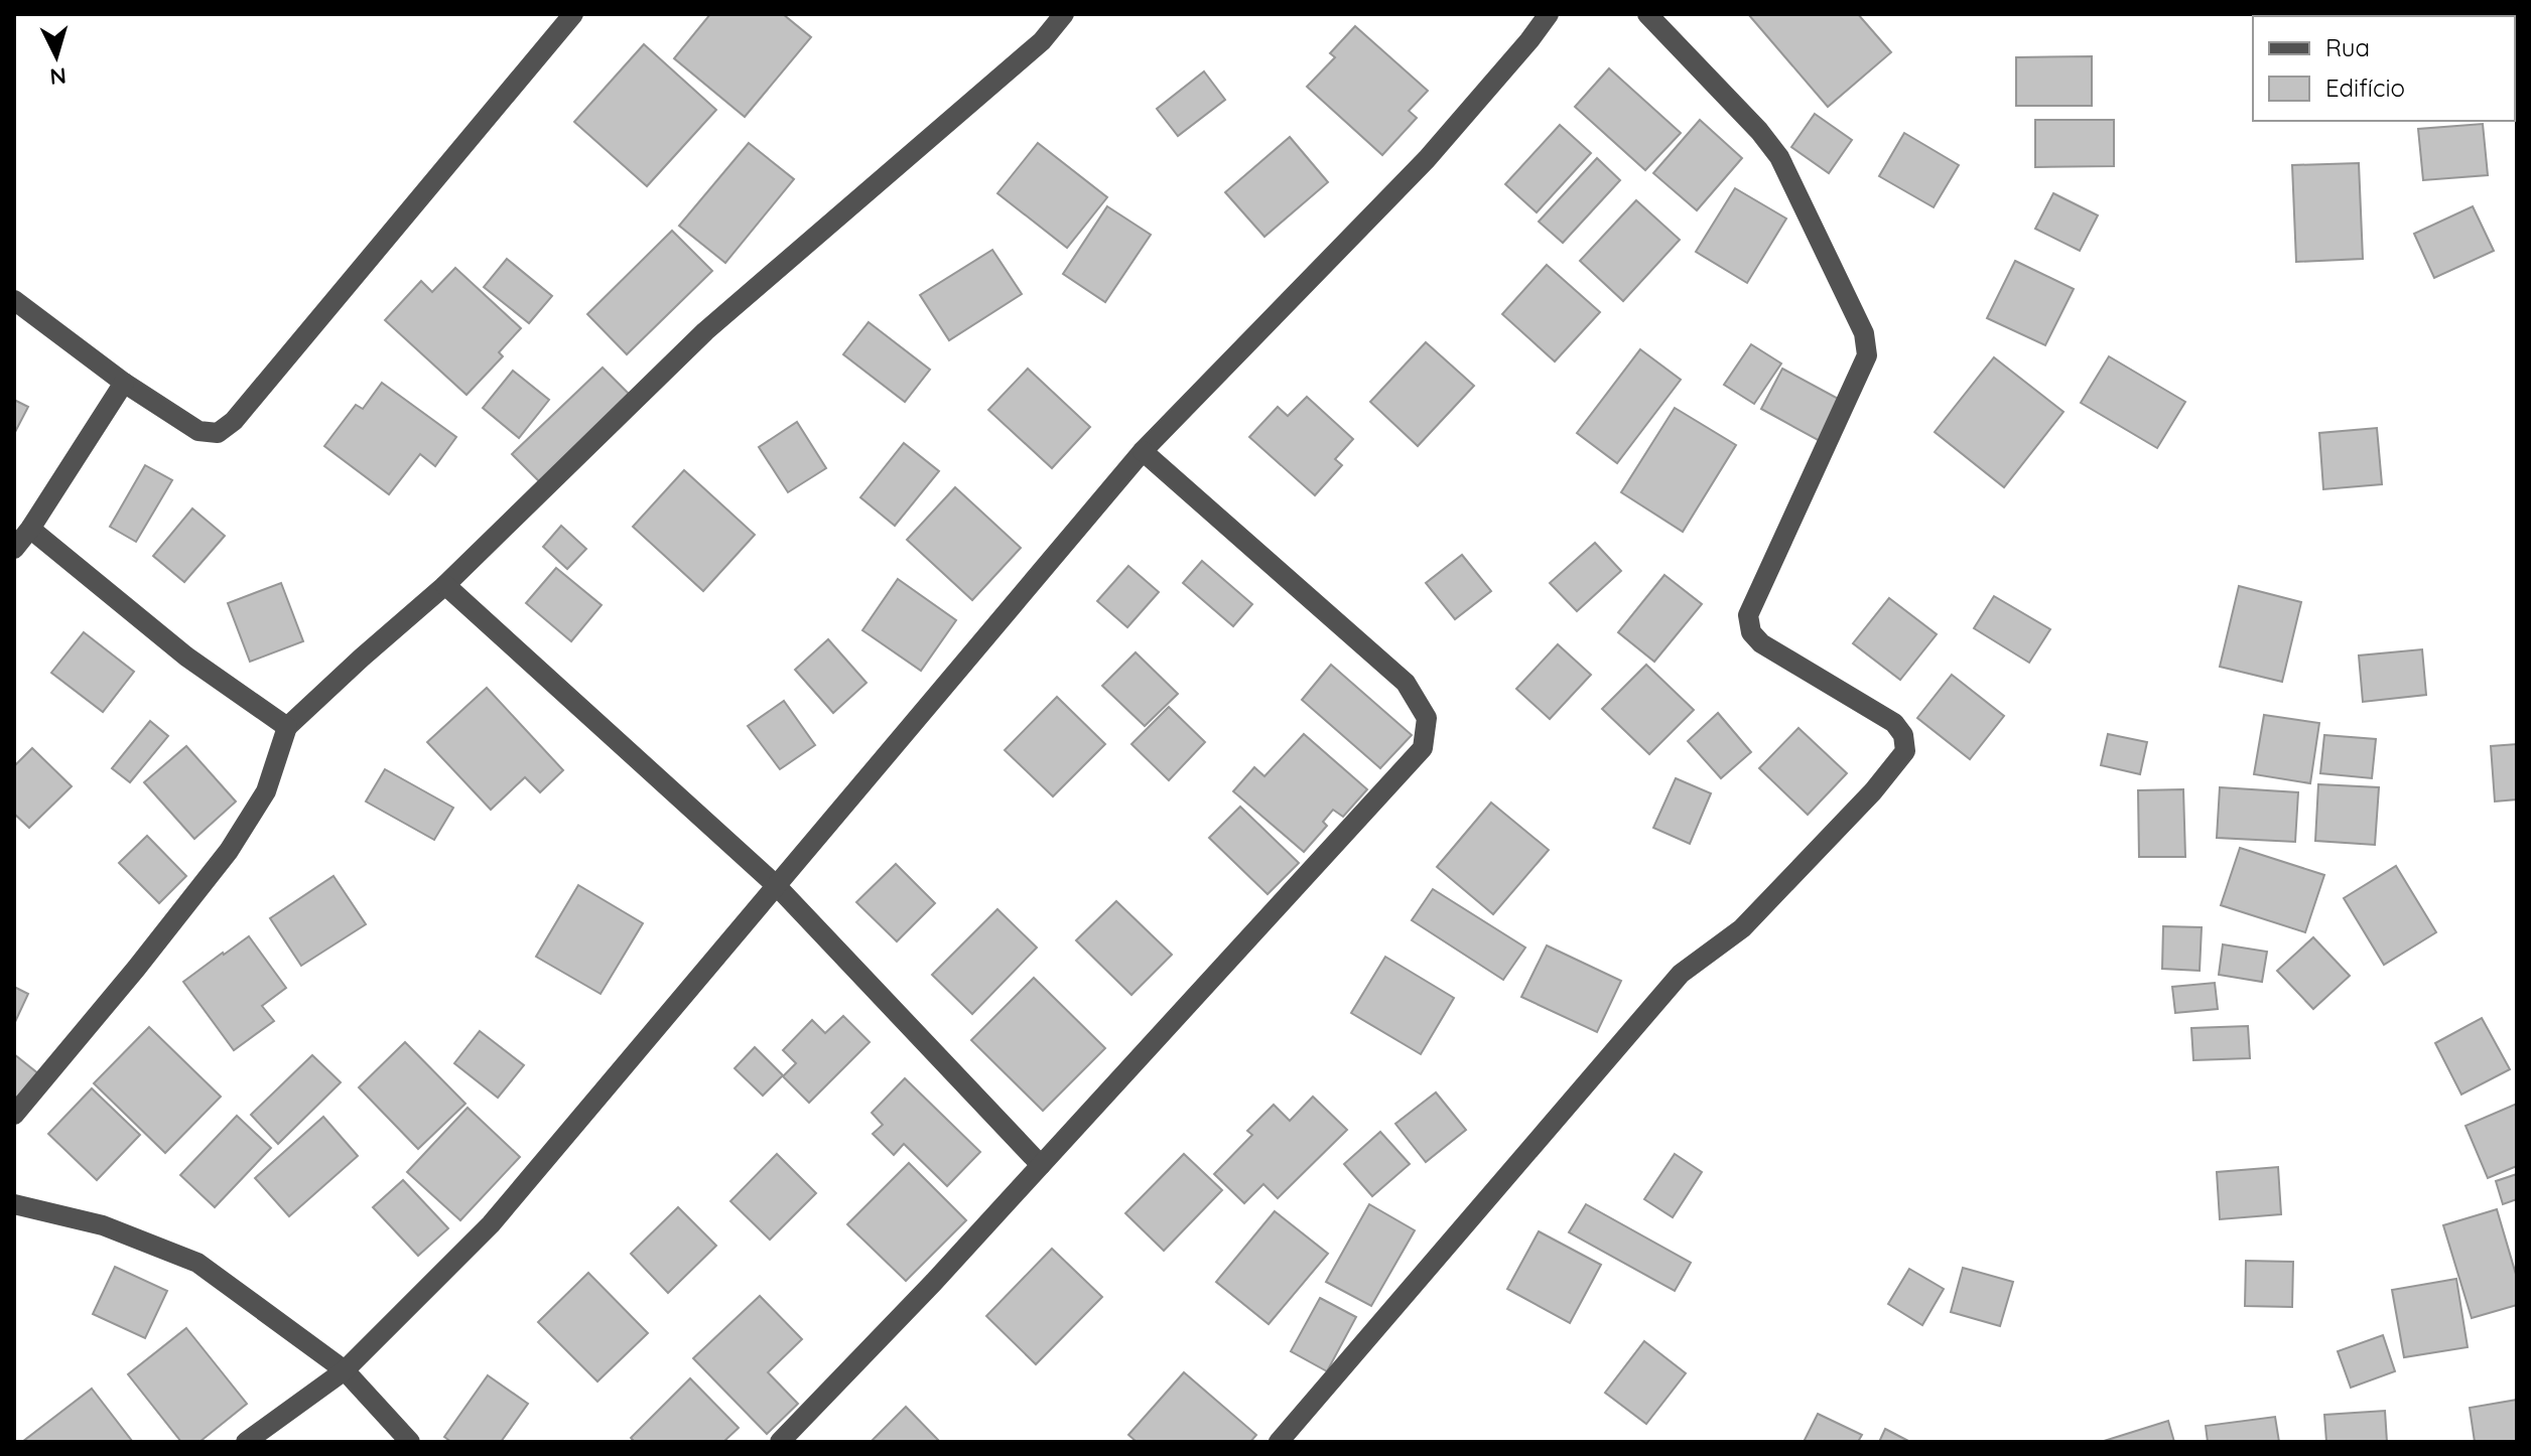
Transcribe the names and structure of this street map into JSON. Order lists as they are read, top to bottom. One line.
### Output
{"legend":["Rua","Edifício"],"north":"bottom"}
